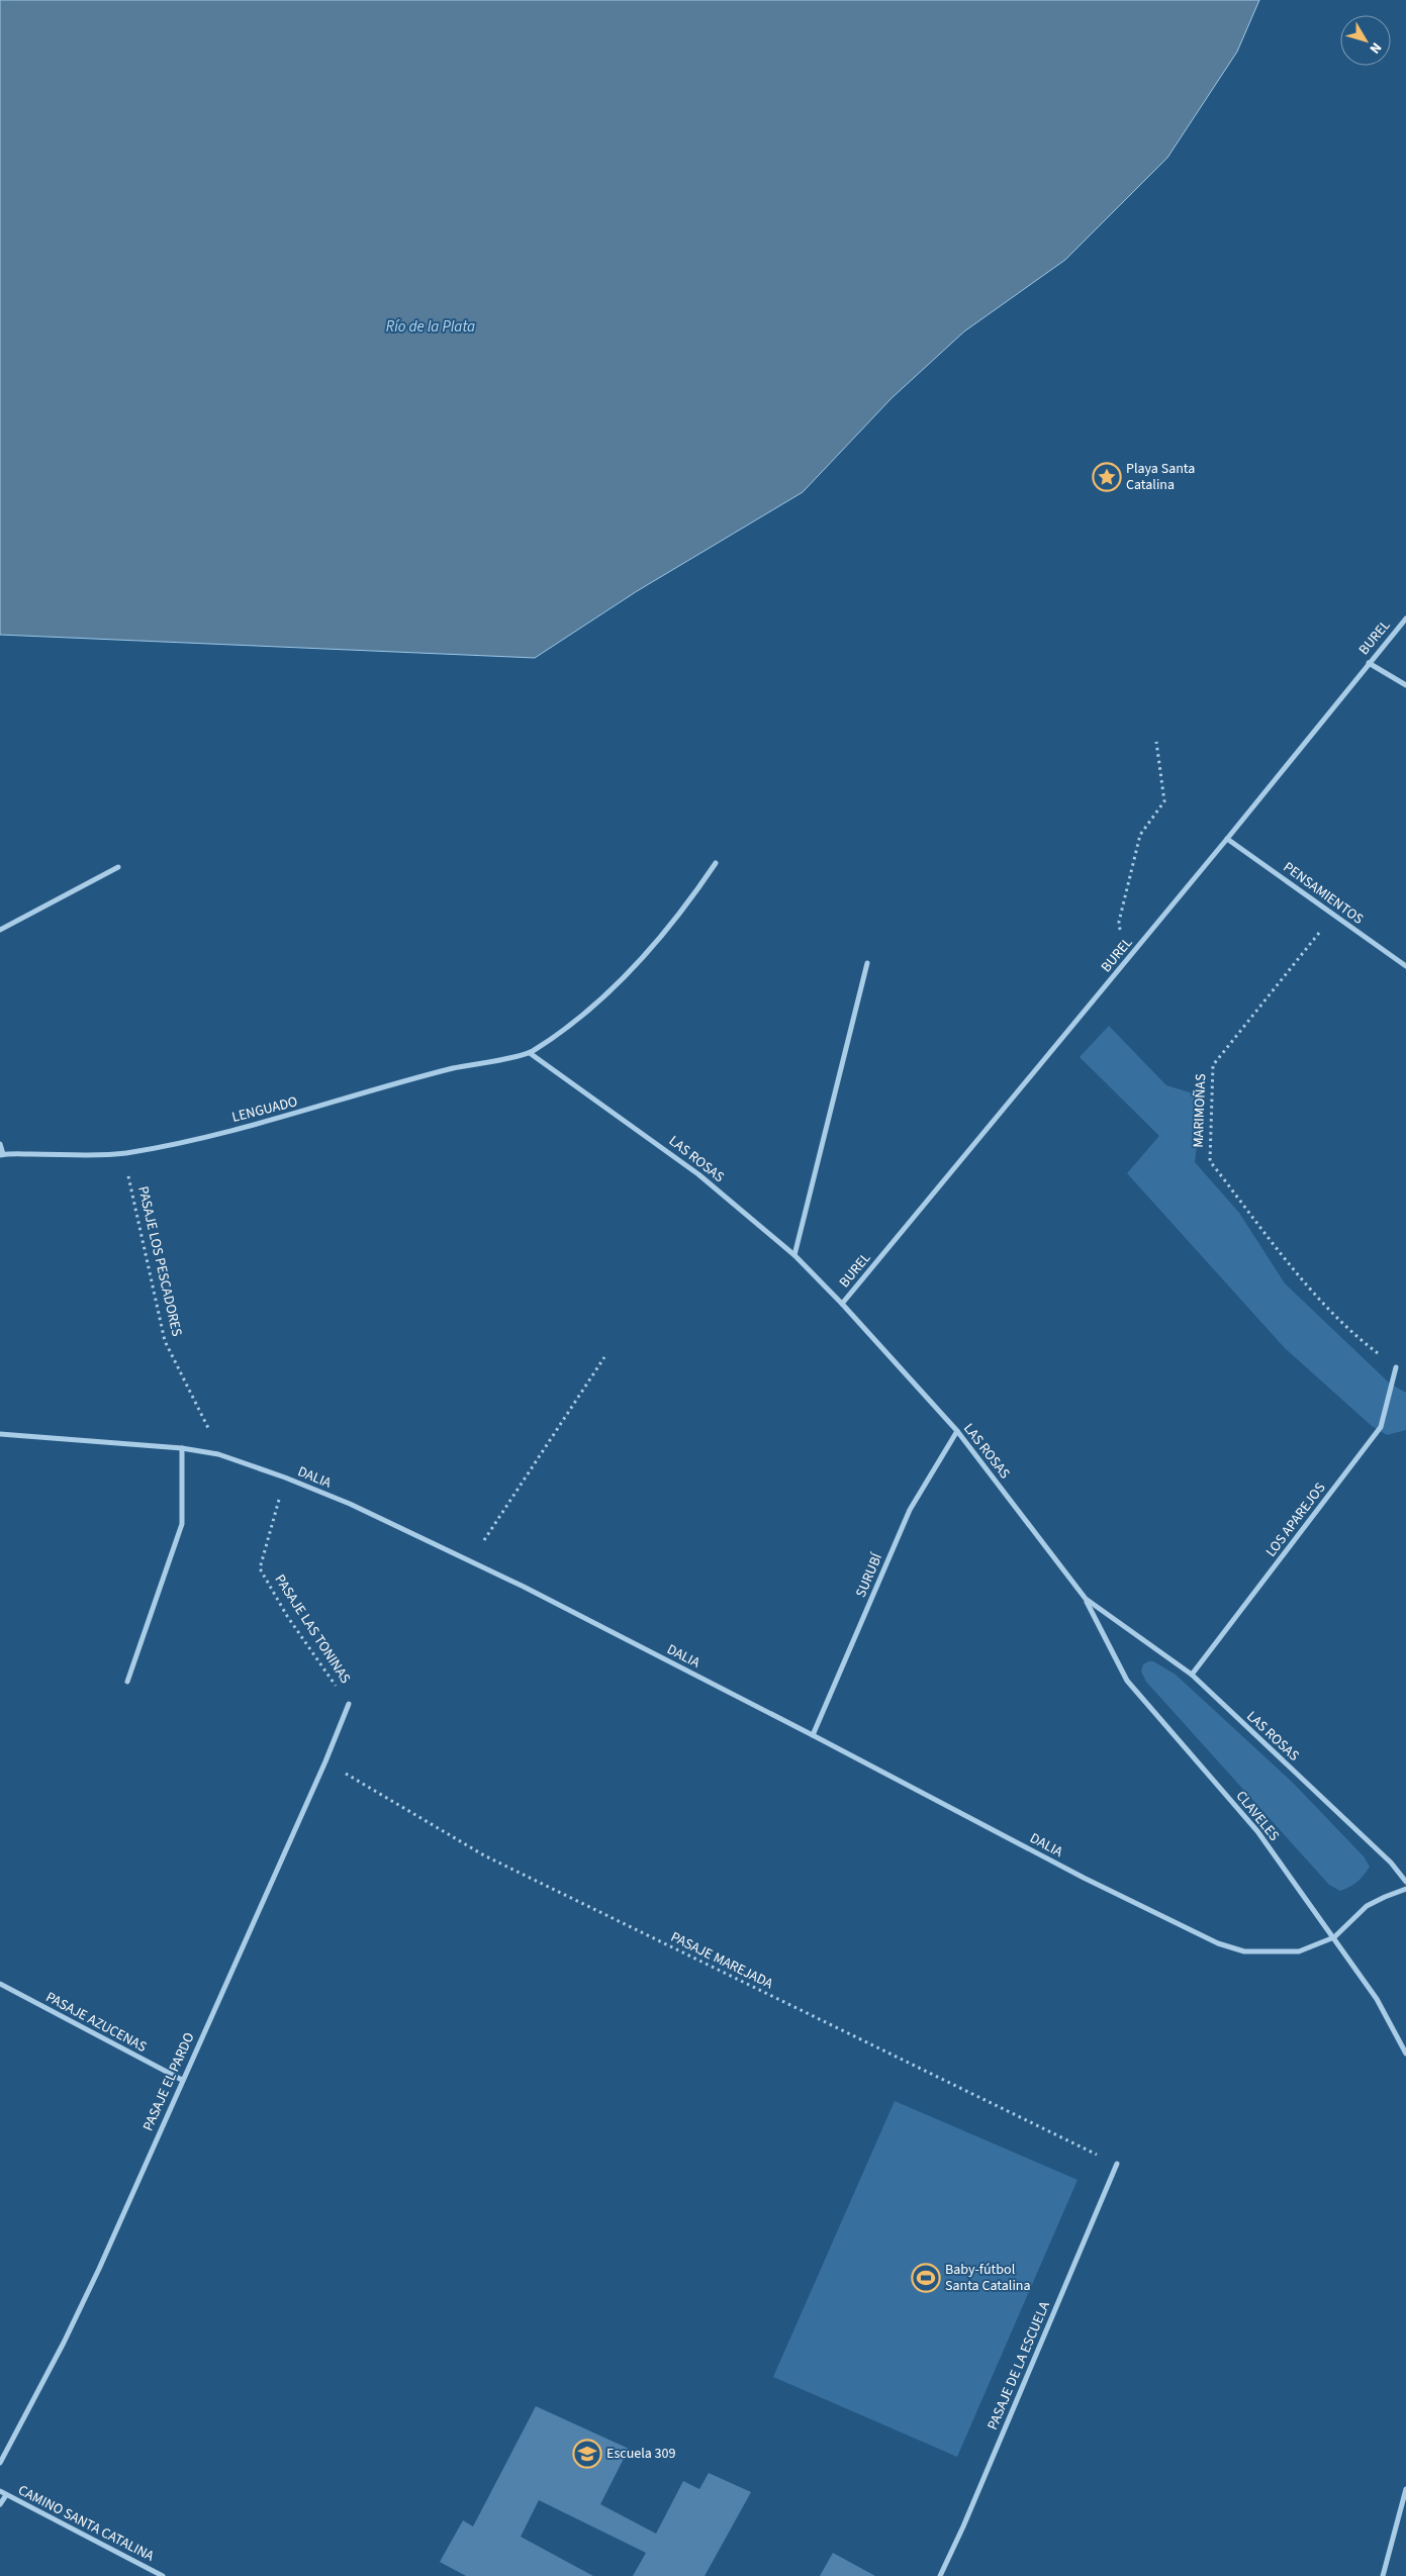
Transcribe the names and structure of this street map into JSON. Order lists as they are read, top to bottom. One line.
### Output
{"streets":{"street":["BUREL","PENSAMIENTOS","LENGUADO","LAS ROSAS","DALIA","LOS APAREJOS","SURUBÍ","CLAVELES","PASAJE AZUCENAS","PASAJE EL PARDO","PASAJE DE LA ESCUELA","CAMINO SANTA CATALINA"],"path":["MARIMOÑAS","PASAJE LOS PESCADORES","PASAJE LAS TONINAS","PASAJE MAREJADA"]},"crossings":[["BUREL","PENSAMIENTOS"],["BUREL","LAS ROSAS"],["PENSAMIENTOS","MARIMOÑAS"],["LENGUADO","LAS ROSAS"],["LENGUADO","PASAJE LOS PESCADORES"],["MARIMOÑAS","LOS APAREJOS"],["LAS ROSAS","LOS APAREJOS"],["LAS ROSAS","SURUBÍ"],["LAS ROSAS","CLAVELES"],["PASAJE LOS PESCADORES","DALIA"],["DALIA","SURUBÍ"],["DALIA","PASAJE LAS TONINAS"],["DALIA","CLAVELES"],["PASAJE LAS TONINAS","PASAJE EL PARDO"],["PASAJE MAREJADA","PASAJE EL PARDO"],["PASAJE MAREJADA","PASAJE DE LA ESCUELA"],["PASAJE AZUCENAS","PASAJE EL PARDO"]],"water":["Río de la Plata"],"places":{"place":["Playa Santa Catalina"],"sports":["Baby-fútbol Santa Catalina"],"school or university":["Escuela 309"]},"north":"bottom right"}
